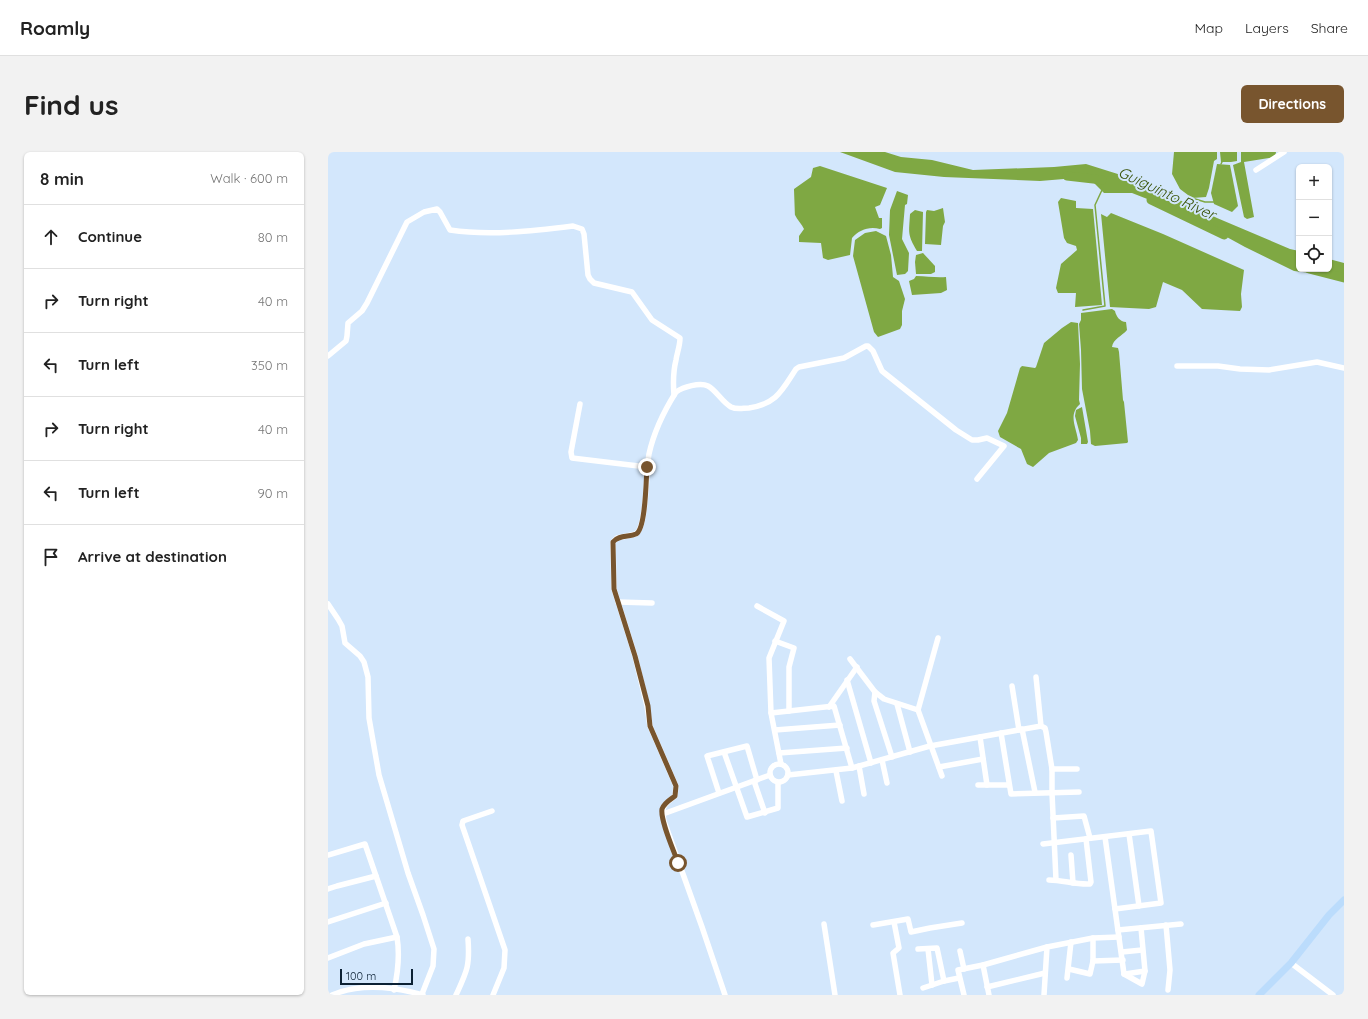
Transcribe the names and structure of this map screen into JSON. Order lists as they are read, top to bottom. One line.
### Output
{"water":["Guiguinto River"],"scale_bar":"100 m","page":{"header":"Roamly","nav":["Map","Layers","Share"],"buttons":"Directions","title":"Find us","heading":["8 min","Walk · 600 m"],"map_buttons":["+","−"],"list":[["Continue","80 m"],["Turn right","40 m"],["Turn left","350 m"],["Turn right","40 m"],["Turn left","90 m"],"Arrive at destination"],"scale":"100 m"}}
